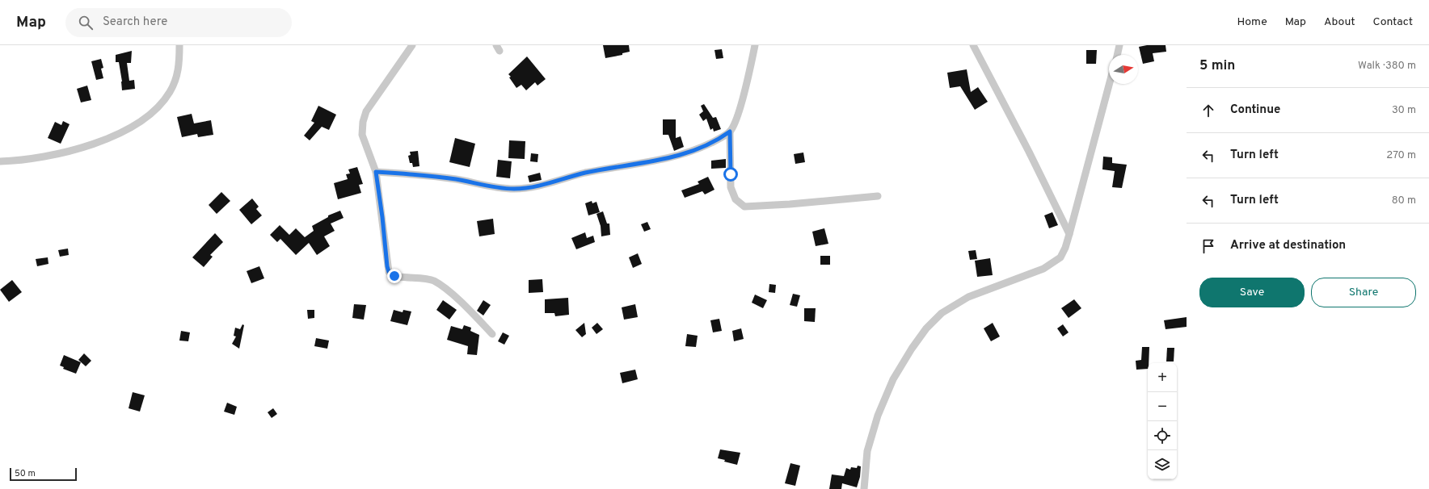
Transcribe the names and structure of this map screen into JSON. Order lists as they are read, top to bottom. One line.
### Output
{"scale_bar":"50 m","north":"right","page":{"header":"Map","search":"Search here","nav":["Home","Map","About","Contact"],"heading":["5 min","Walk · 380 m"],"list":[["Continue","30 m"],["Turn left","270 m"],["Turn left","80 m"],"Arrive at destination"],"buttons":["Save","Share"],"map_buttons":["+","−"],"scale":"50 m"}}
